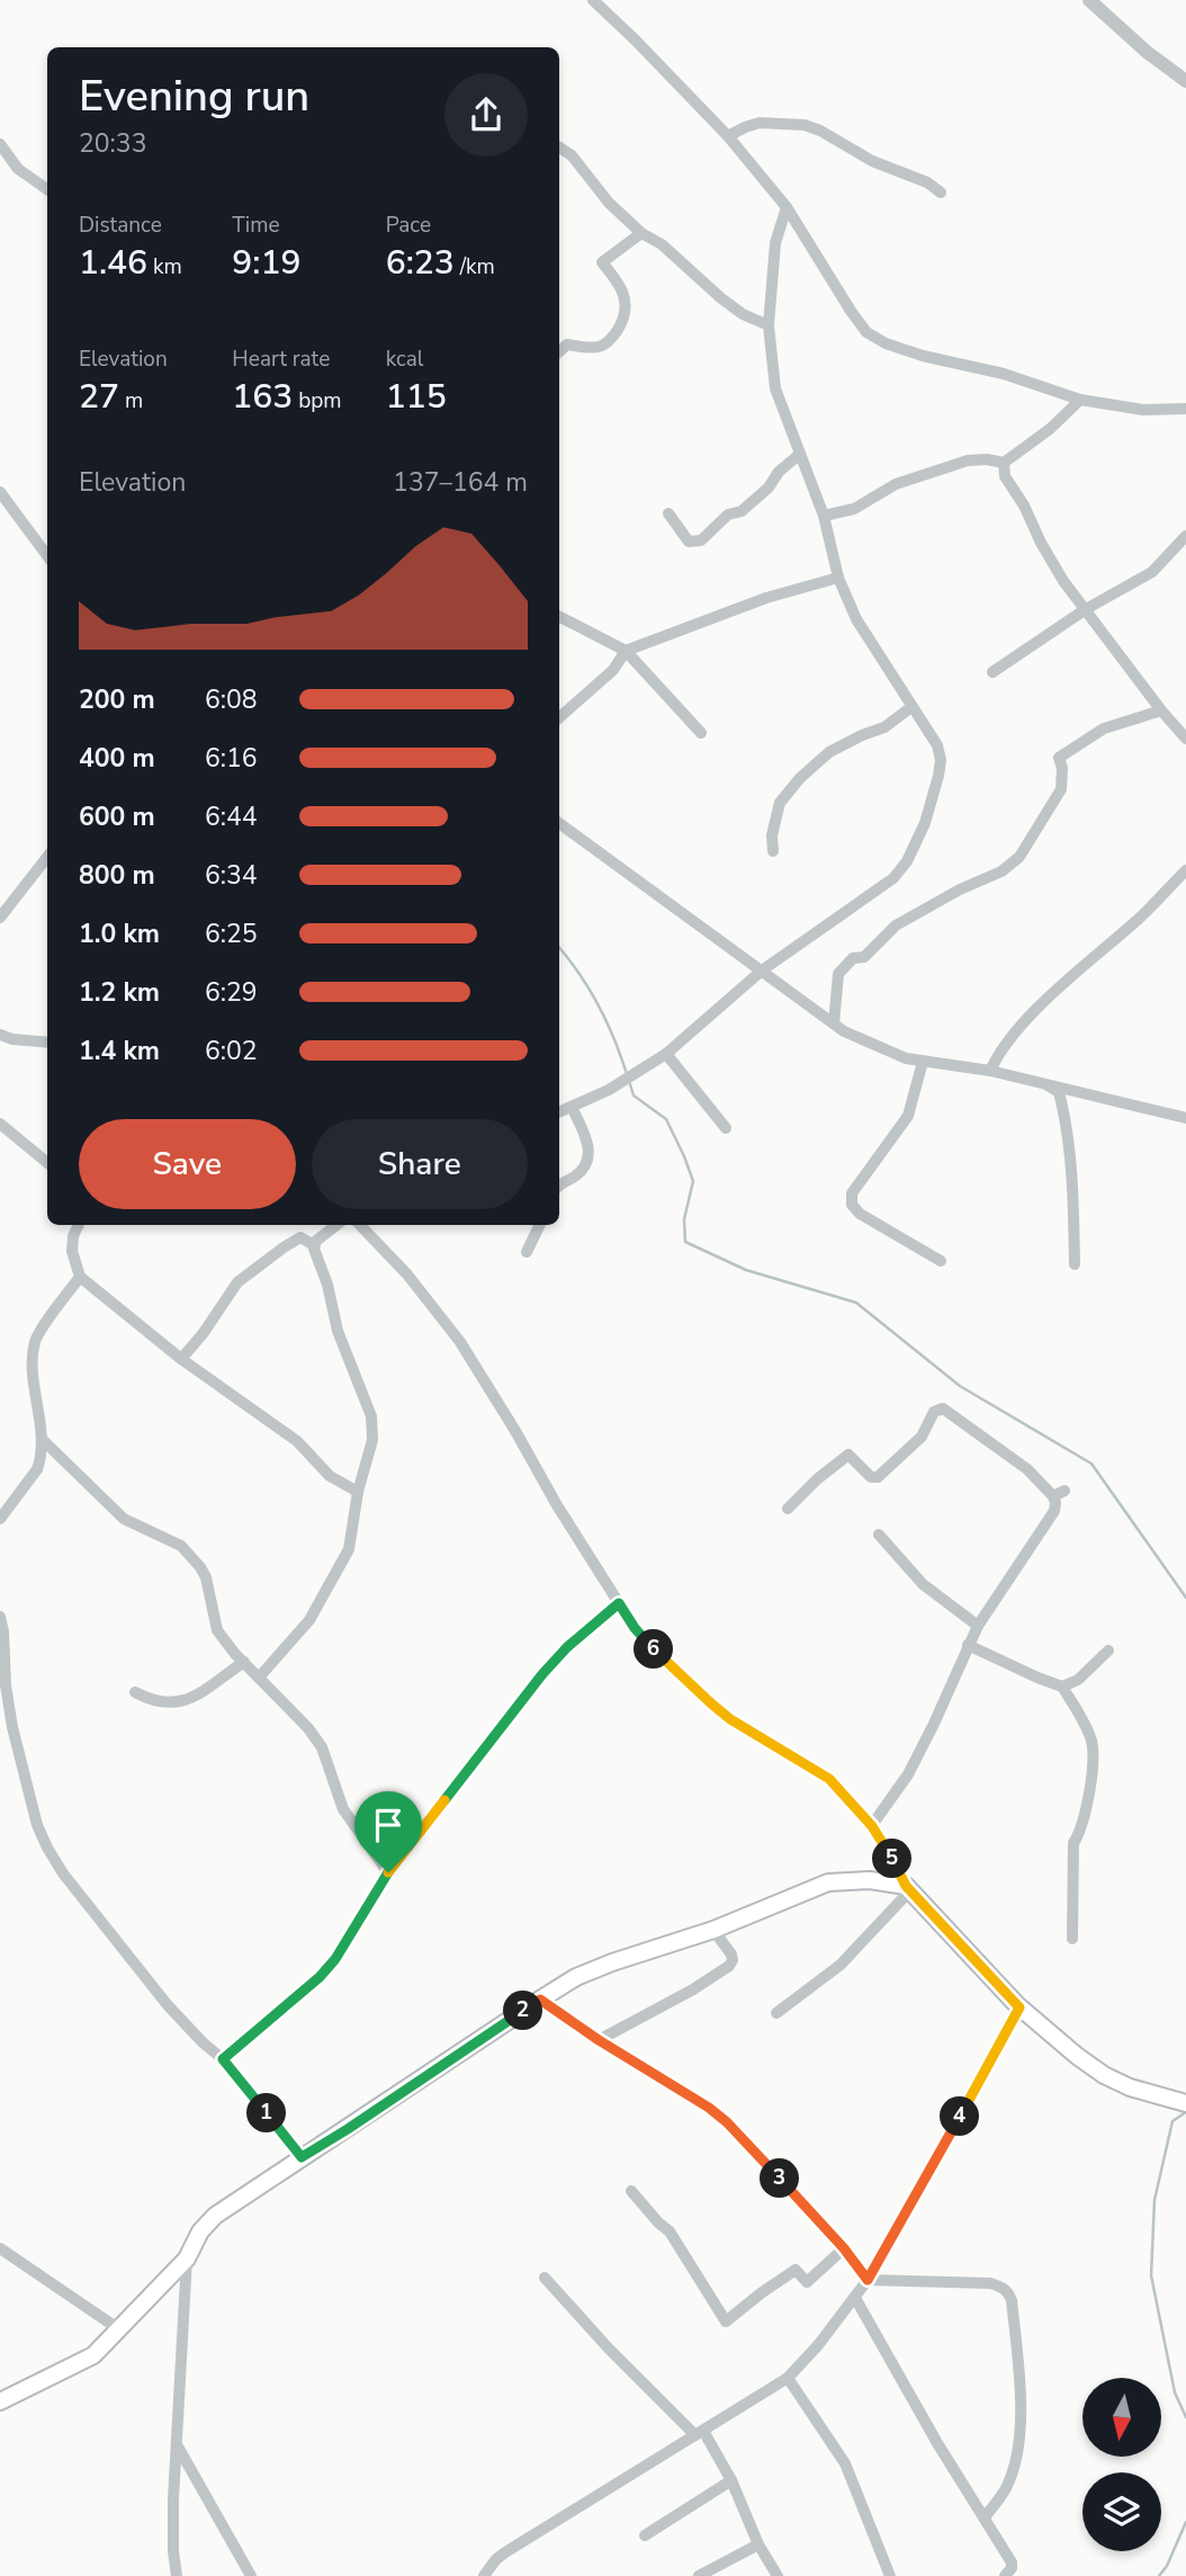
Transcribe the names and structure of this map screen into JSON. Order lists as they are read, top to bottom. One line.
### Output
{"north":"bottom","page":{"heading":["Evening run","20:33"],"stats":[["Distance","1.46 km"],["Time","9:19"],["Pace","6:23 /km"],["Elevation","27 m"],["Heart rate","163 bpm"],["kcal","115"]],"chart":["Elevation","137–164 m"],"list":[{"name":"200 m","note":"6:08"},{"name":"400 m","note":"6:16"},{"name":"600 m","note":"6:44"},{"name":"800 m","note":"6:34"},{"name":"1.0 km","note":"6:25"},{"name":"1.2 km","note":"6:29"},{"name":"1.4 km","note":"6:02"}],"buttons":["Save","Share"],"pins":["6","5","2","1","4","3"]}}
